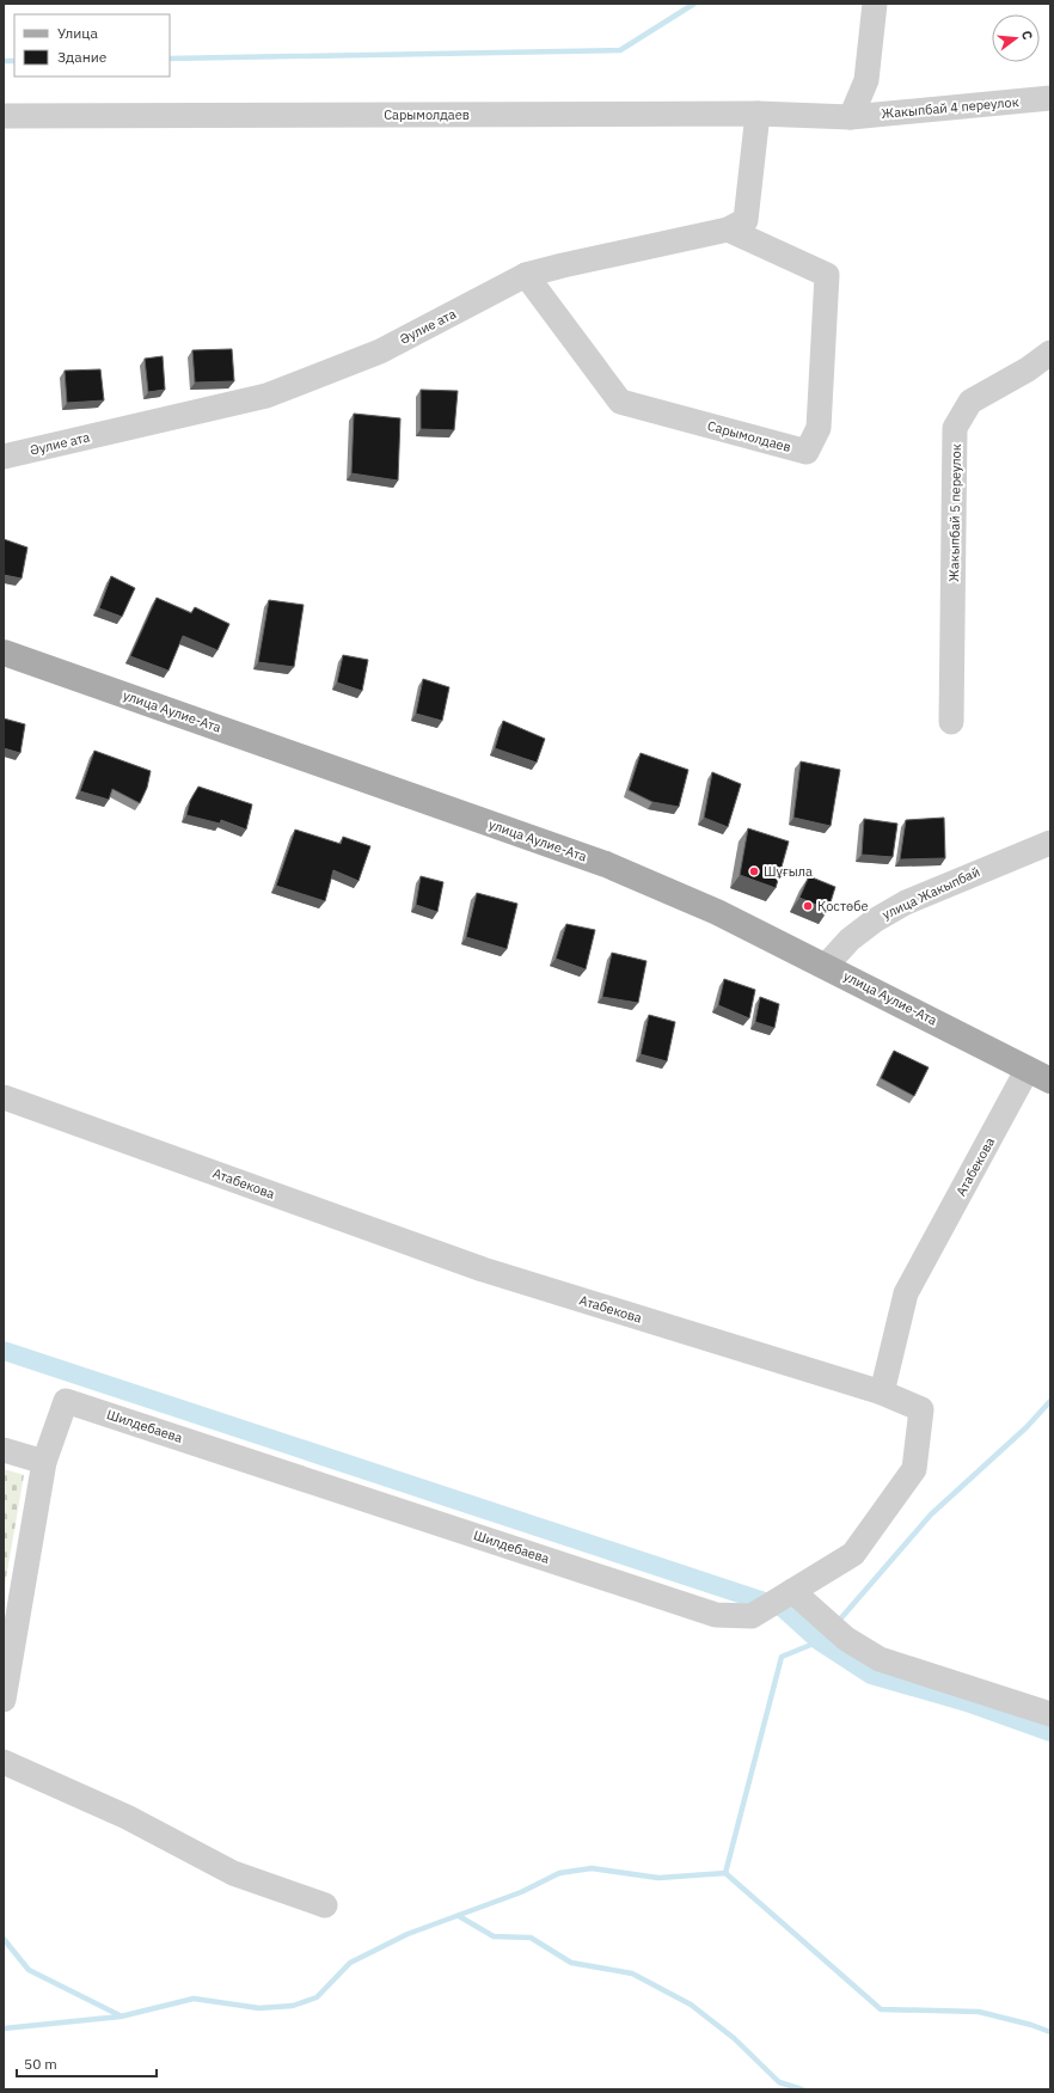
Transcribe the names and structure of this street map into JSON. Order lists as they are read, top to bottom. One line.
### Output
{"streets":{"main road":["улица Аулие-Ата"],"street":["Жакыпбай 4 переулок","Сарымолдаев","Әулие ата","Жакыпбай 5 переулок","улица Жакыпбай","Атабекова","Шилдебаева"]},"crossings":[["Жакыпбай 4 переулок","Сарымолдаев"],["Сарымолдаев","Әулие ата"],["улица Аулие-Ата","улица Жакыпбай"],["улица Аулие-Ата","Атабекова"],["Атабекова","Шилдебаева"]],"places":["Шұғыла","Қостөбе"],"legend":["Улица","Здание"],"scale_bar":"50 m","north":"right"}
